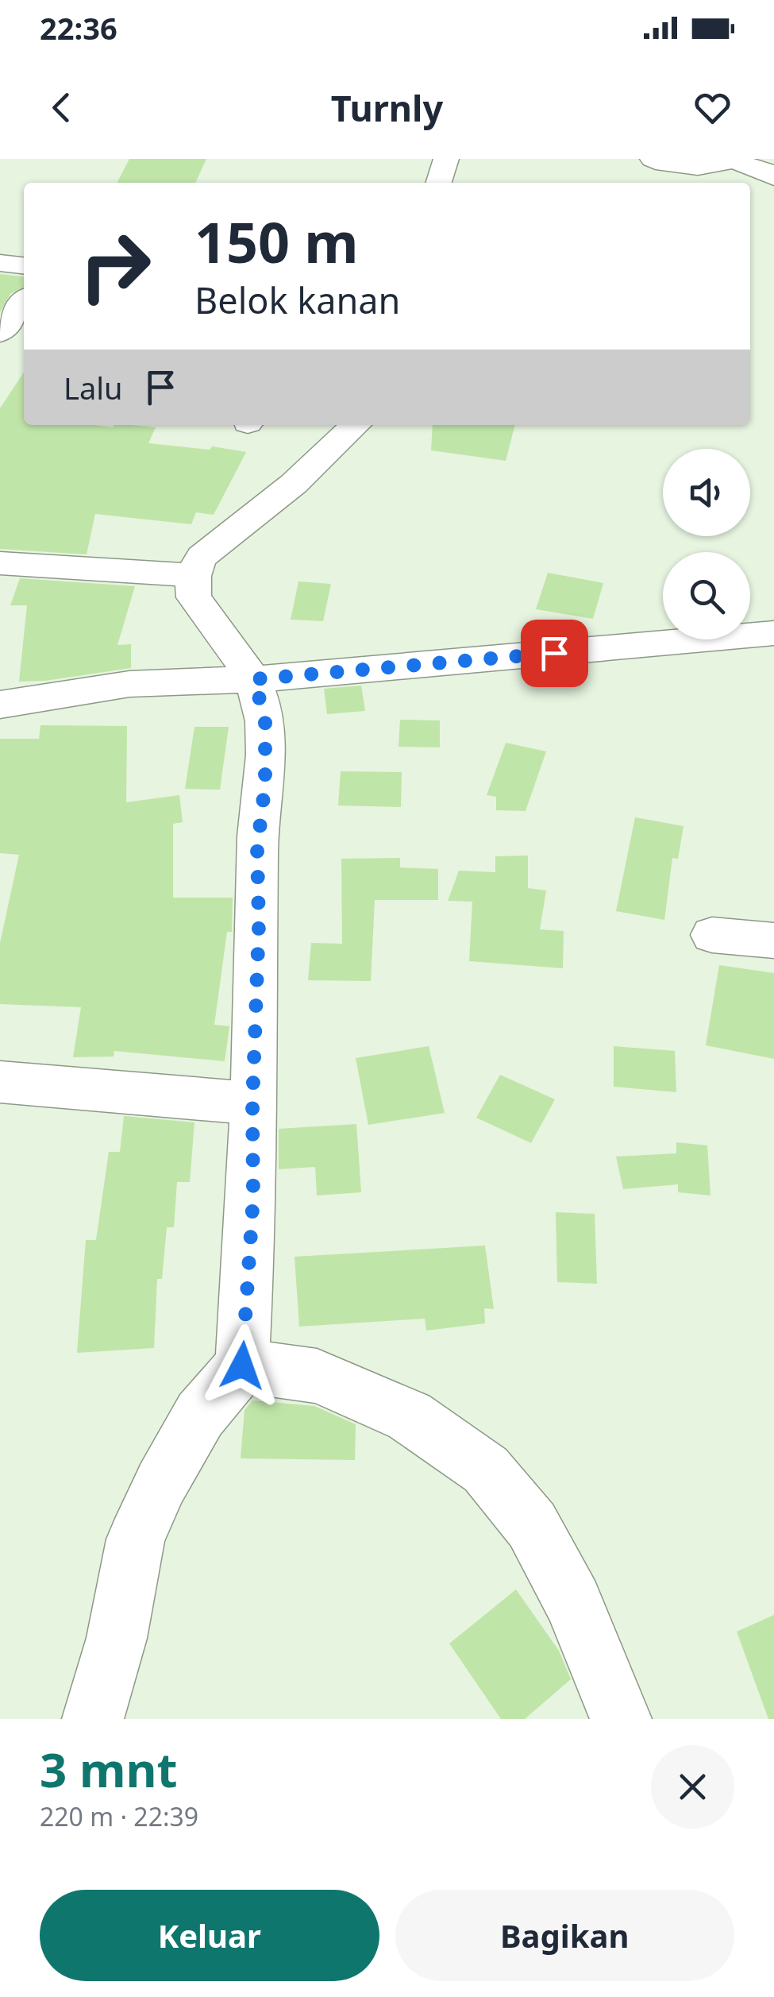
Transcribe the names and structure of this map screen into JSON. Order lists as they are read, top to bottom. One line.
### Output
{"page":{"status":"22:36","header":"Turnly","turn":["150 m","Belok kanan"],"then":"Lalu","heading":["3 mnt","220 m · 22:39"],"buttons":["Keluar","Bagikan"]}}
